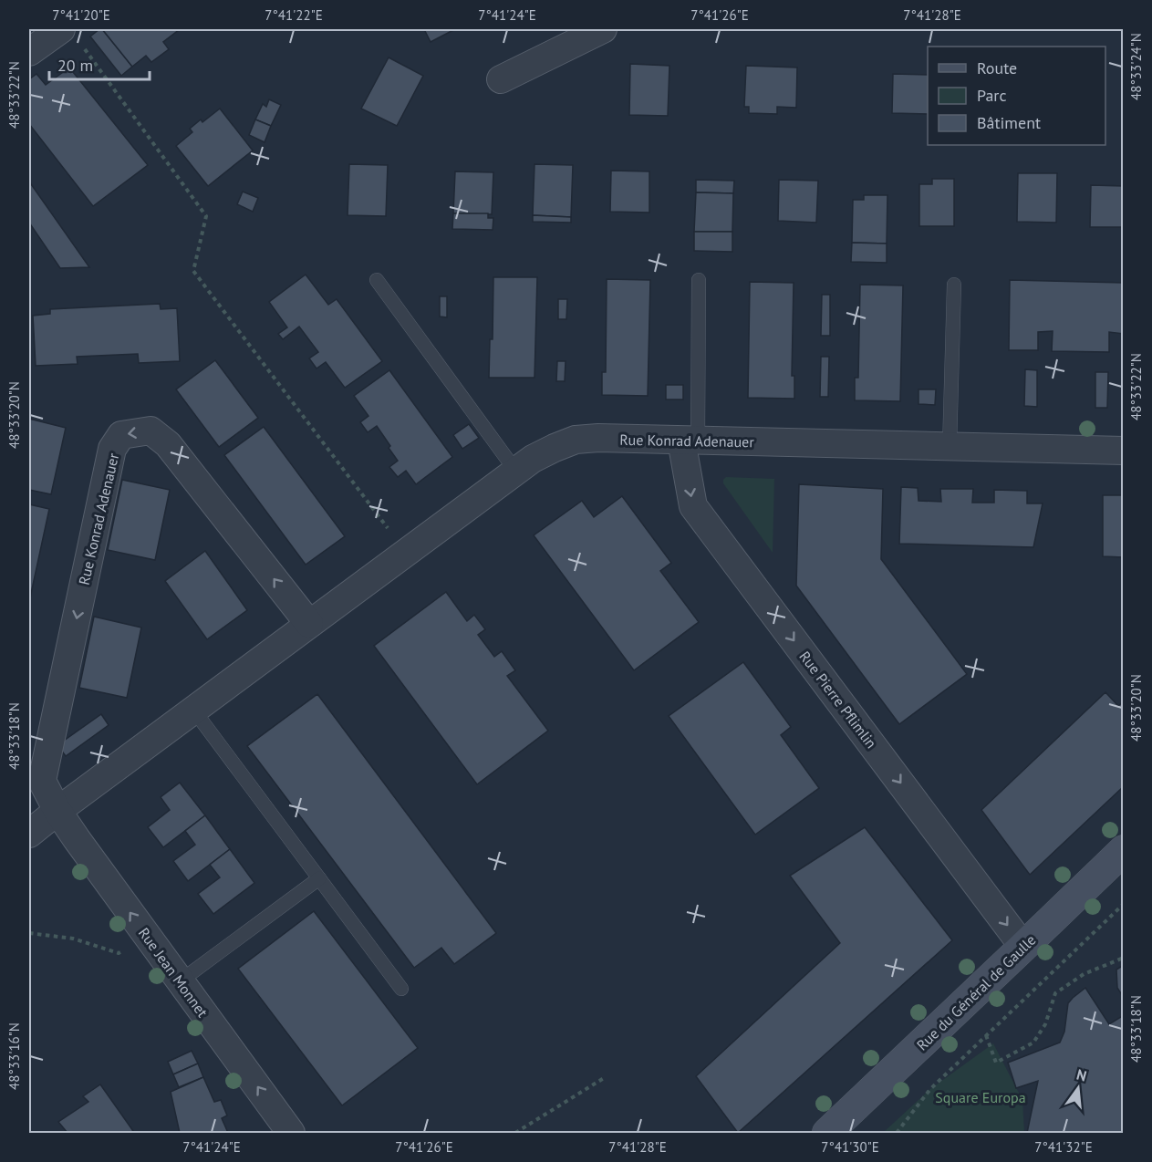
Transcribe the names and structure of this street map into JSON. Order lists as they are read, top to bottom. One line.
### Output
{"streets":{"street":["Rue Konrad Adenauer","Rue Pierre Pflimlin","Rue Jean Monnet","Rue du Général de Gaulle"]},"crossings":[["Rue Konrad Adenauer","Rue Pierre Pflimlin"],["Rue Konrad Adenauer","Rue Jean Monnet"],["Rue Pierre Pflimlin","Rue du Général de Gaulle"]],"one_way":["Rue Pierre Pflimlin","Rue Jean Monnet"],"parks":["Square Europa"],"legend":["Route","Parc","Bâtiment"],"scale_bar":"20 m","north":"top","coordinates":["7°41'20\"E","7°41'22\"E","7°41'24\"E","7°41'26\"E","7°41'28\"E","48°33'24\"N","48°33'22\"N","48°33'20\"N","48°33'18\"N","48°33'16\"N","7°41'30\"E","7°41'32\"E"]}
